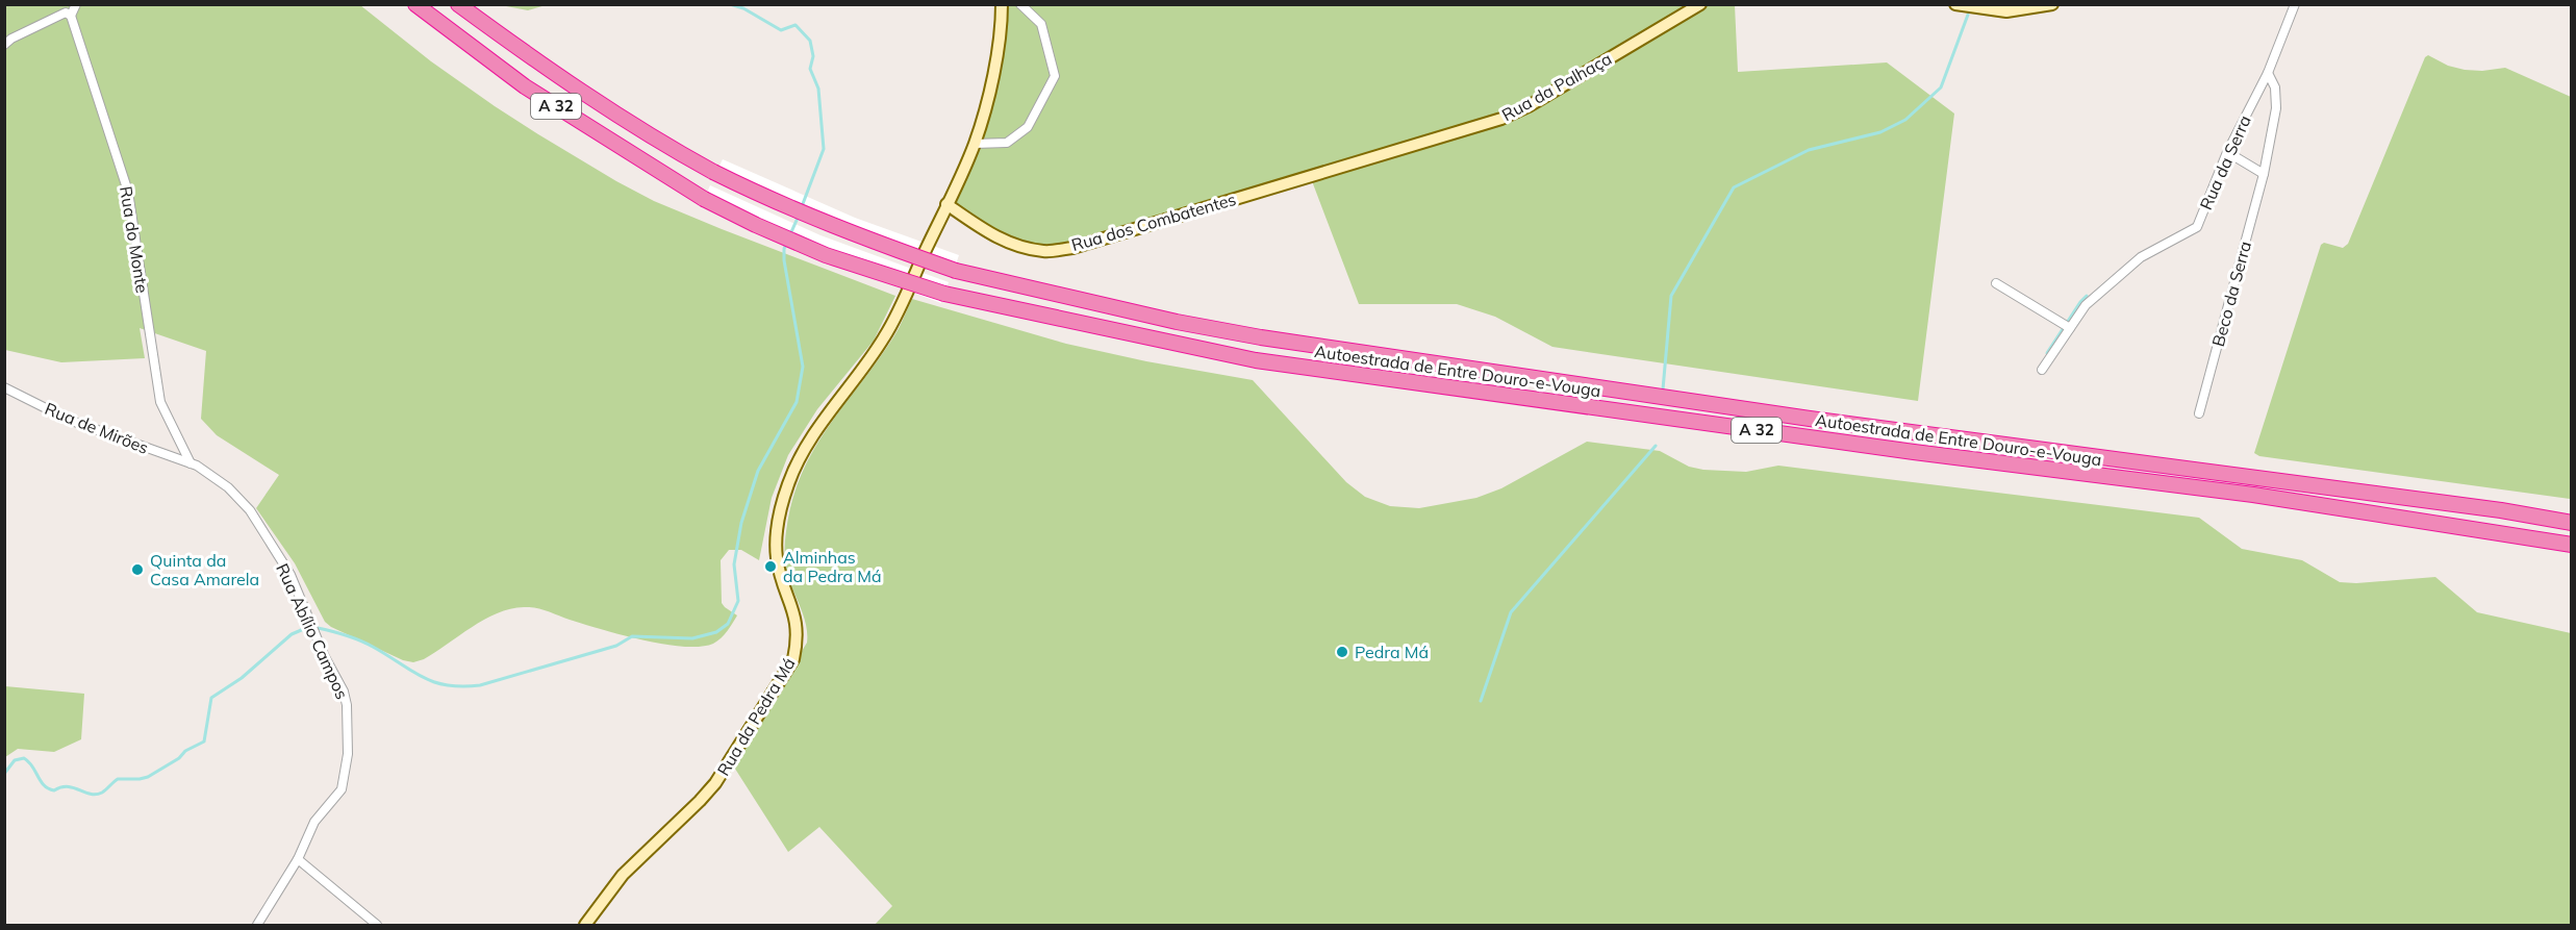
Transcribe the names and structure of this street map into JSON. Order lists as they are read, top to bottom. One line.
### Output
{"streets":{"highway":["A 32","Autoestrada de Entre Douro-e-Vouga"],"main road":["Rua da Palhaça","Rua dos Combatentes","Rua da Pedra Má"],"street":["Rua da Serra","Rua do Monte","Beco da Serra","Rua de Mirões","Rua Abílio Campos"]},"crossings":[["Rua da Palhaça","Rua dos Combatentes"],["Rua da Serra","Beco da Serra"],["Rua dos Combatentes","Rua da Pedra Má"],["Rua do Monte","Rua de Mirões"],["Rua do Monte","Rua Abílio Campos"],["Rua de Mirões","Rua Abílio Campos"]],"places":["Alminhas da Pedra Má","Quinta da Casa Amarela","Pedra Má"]}
